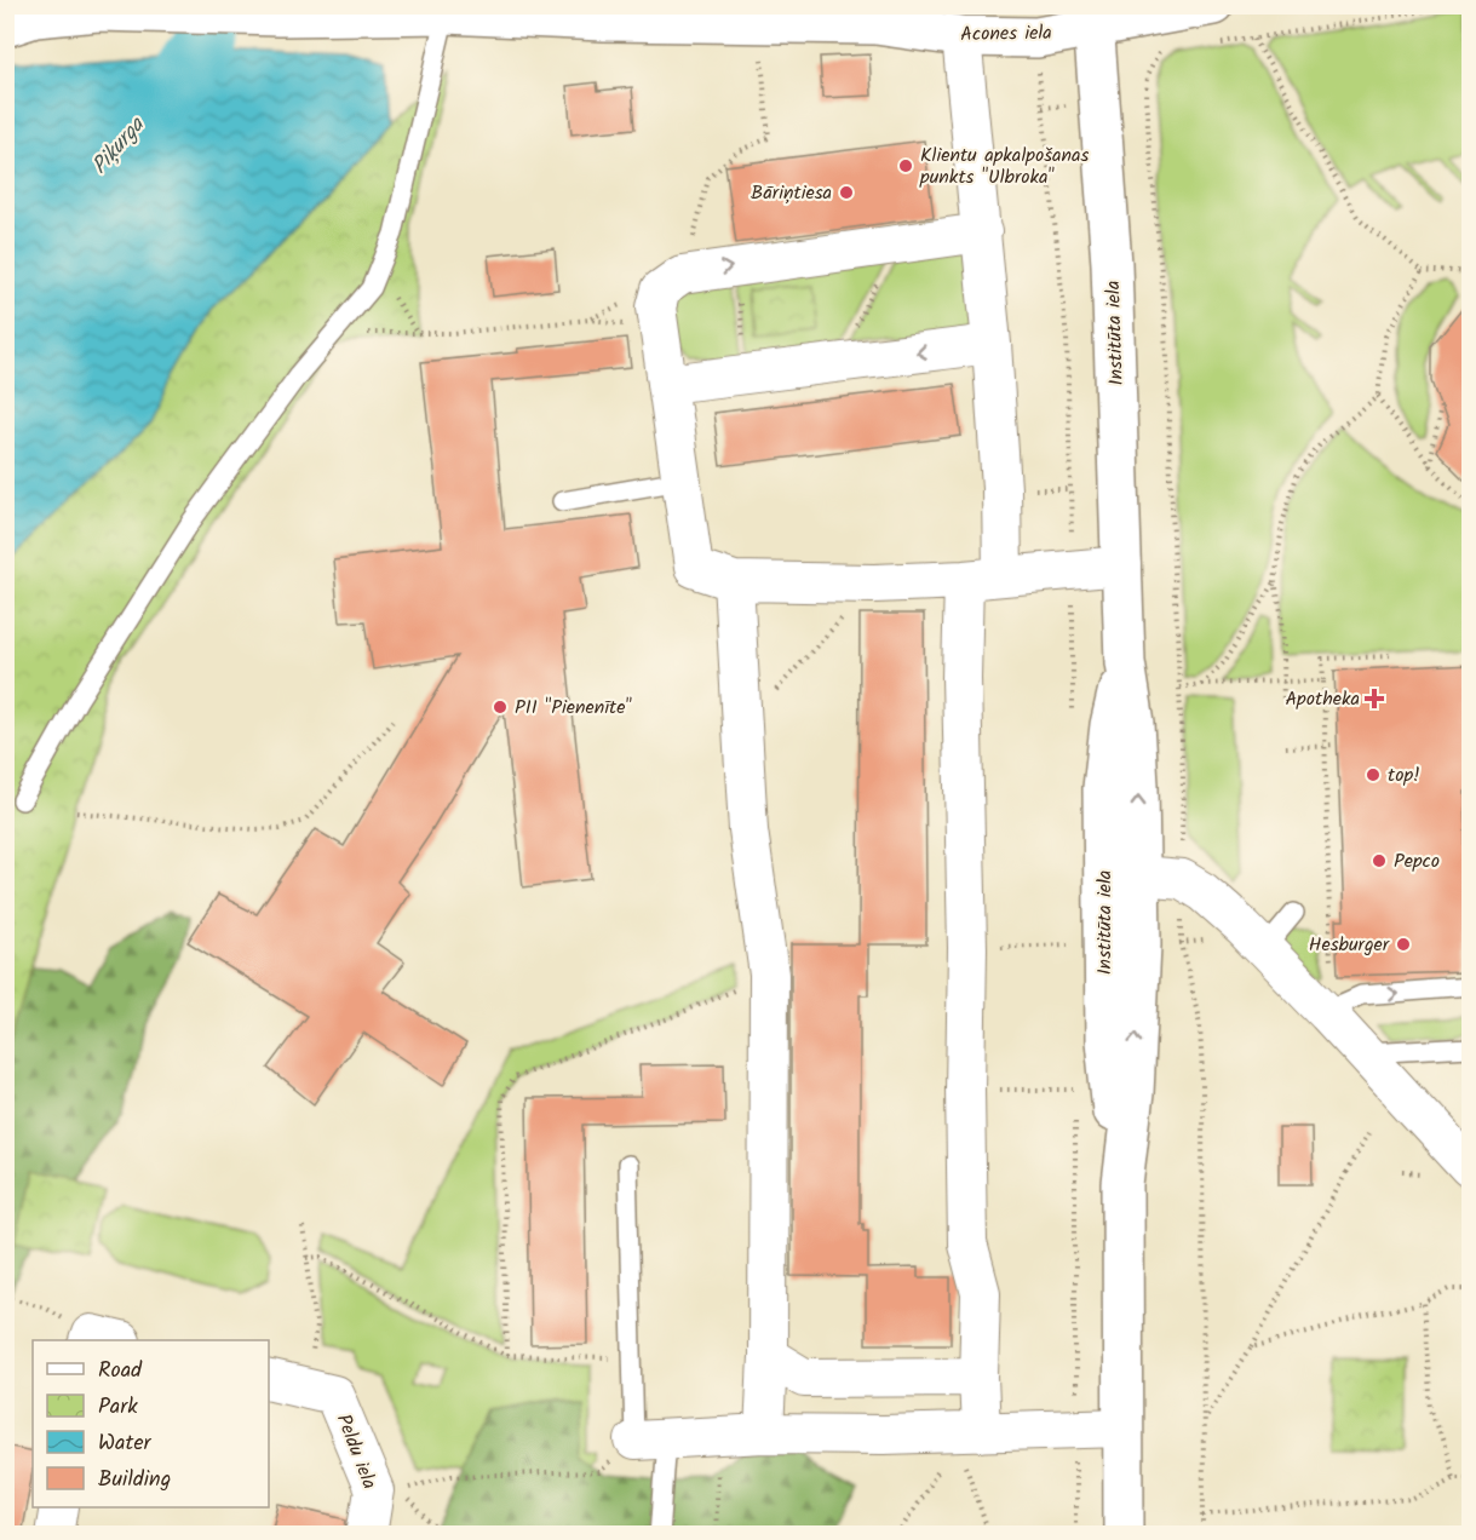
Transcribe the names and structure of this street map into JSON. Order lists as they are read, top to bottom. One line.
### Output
{"streets":{"main road":["Acones iela","Institūta iela"],"street":["Peldu iela"]},"crossings":[["Acones iela","Institūta iela"]],"water":["Piķurga"],"places":{"other":["Klientu apkalpošanas punkts \"Ulbroka\"","Bāriņtiesa","PII \"Pienenīte\"","top!","Pepco","Hesburger"],"health":["Apotheka"]},"legend":["Road","Park","Water","Building"]}
